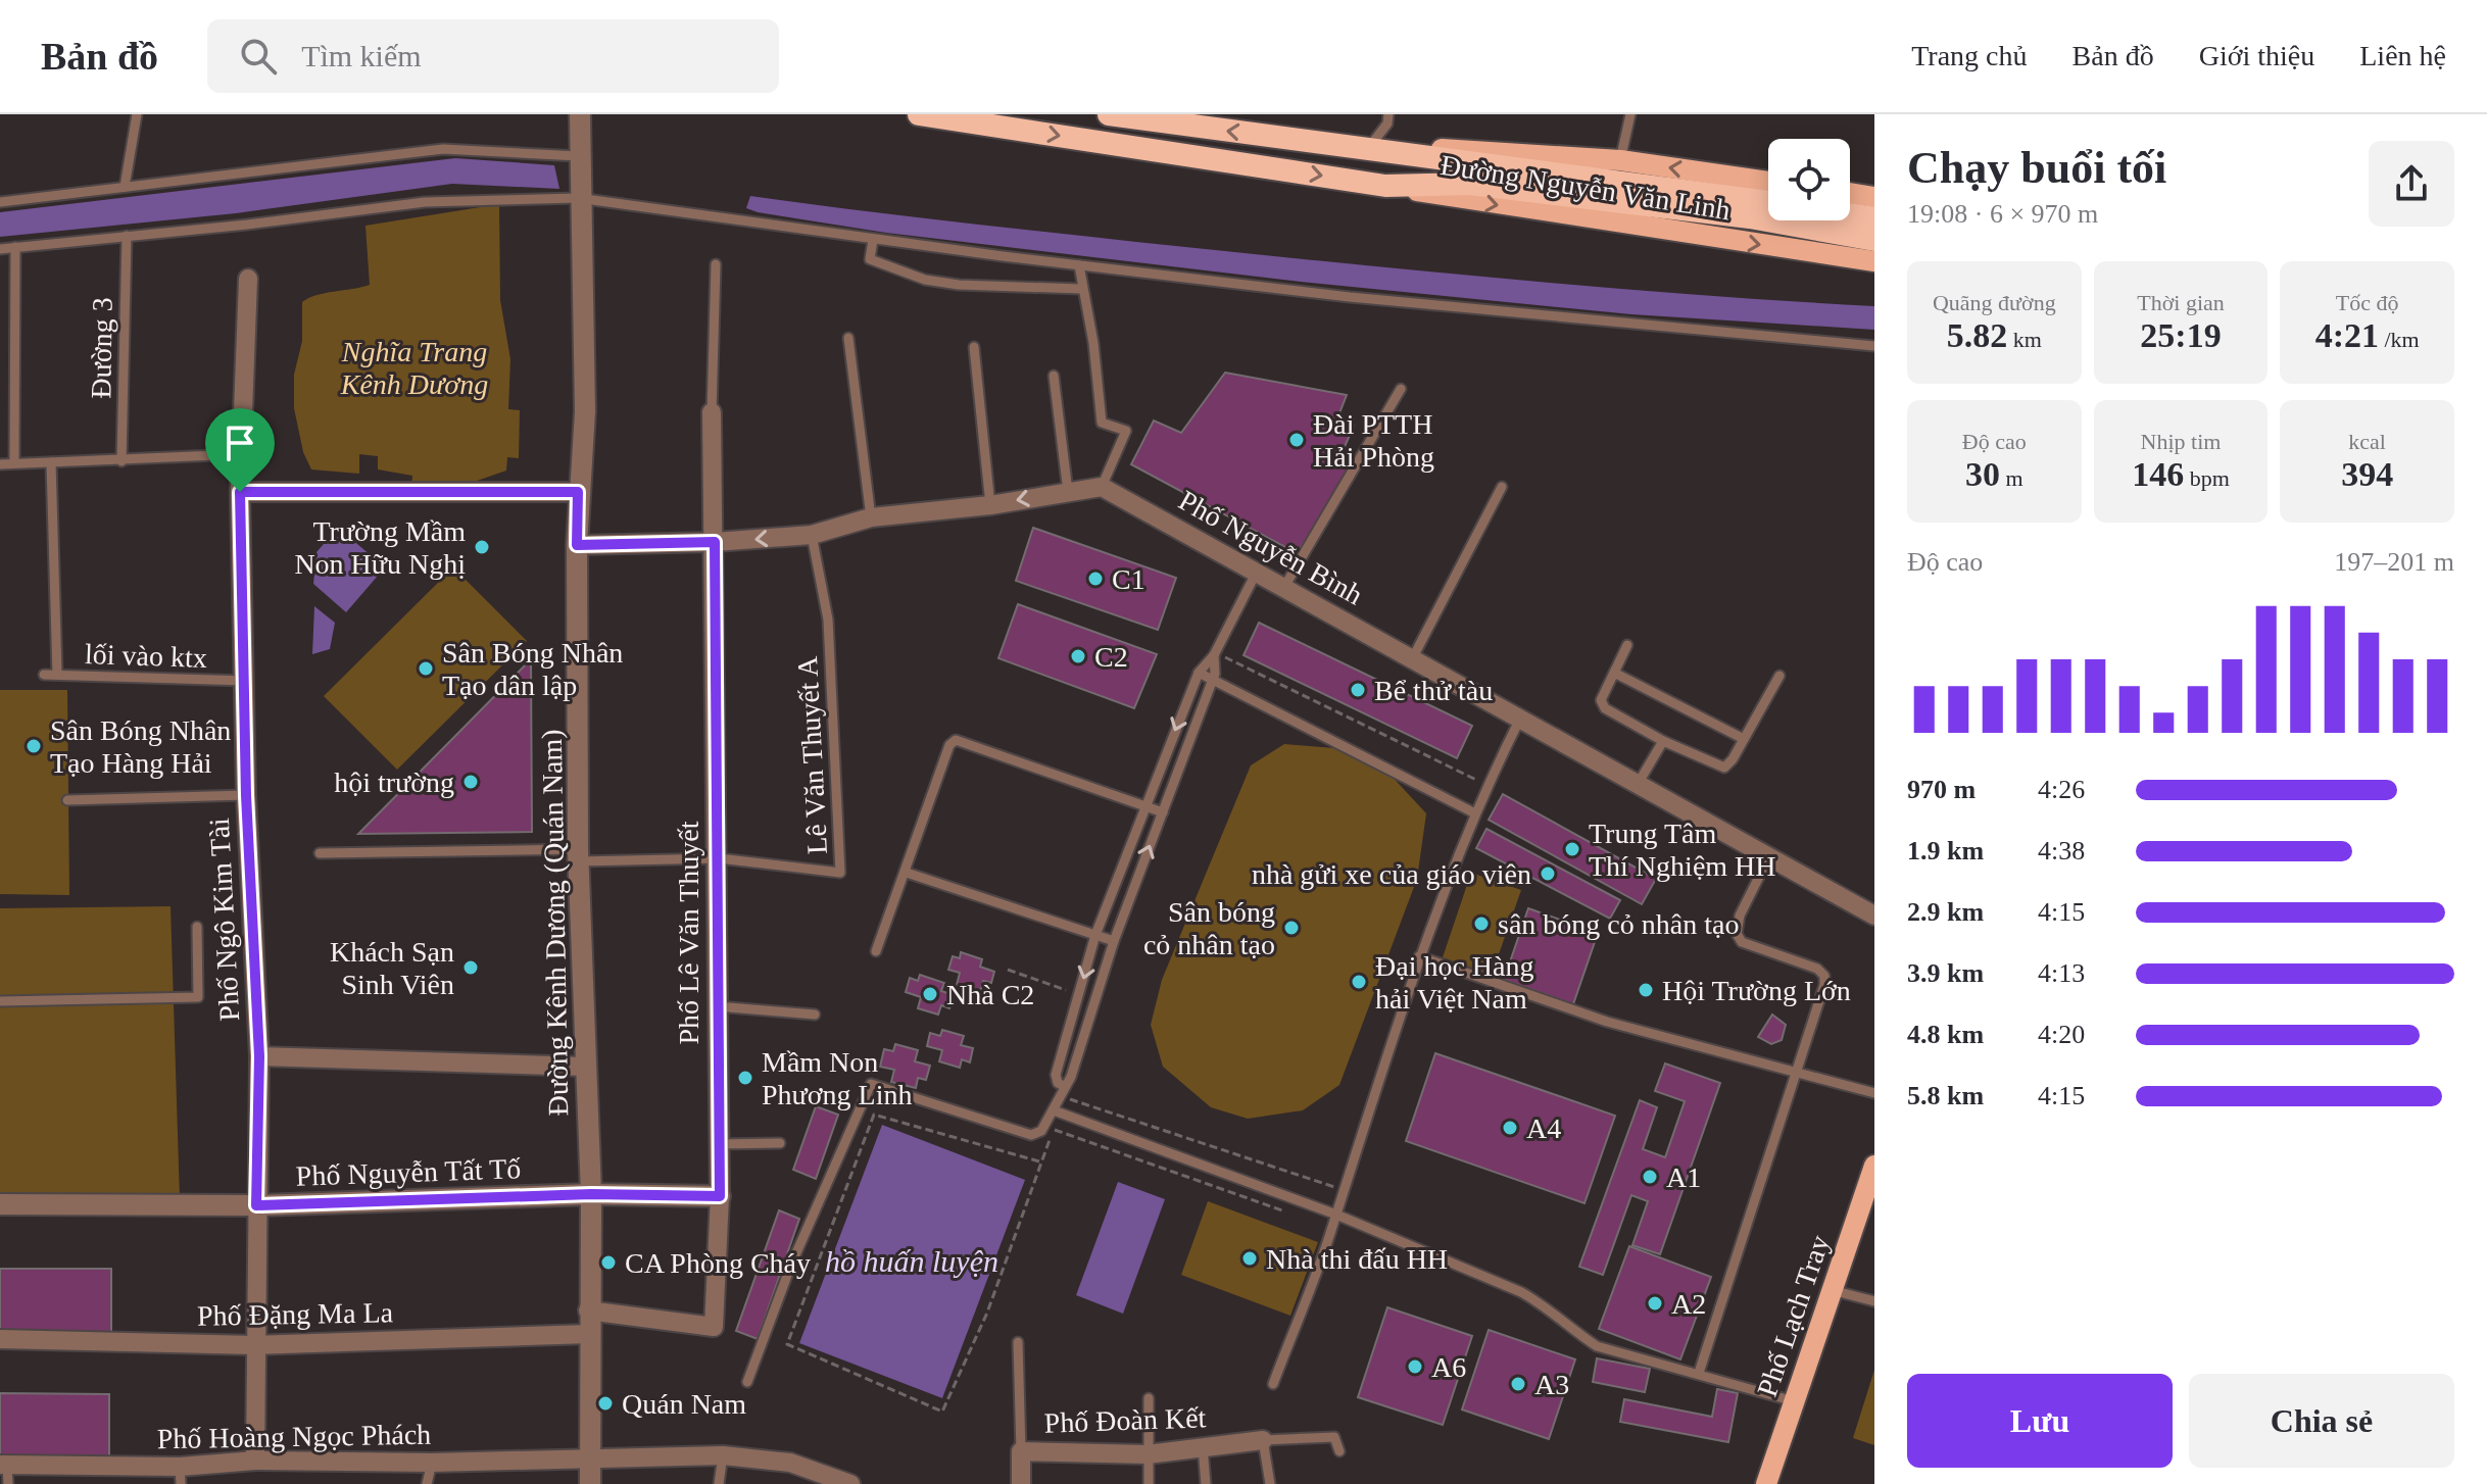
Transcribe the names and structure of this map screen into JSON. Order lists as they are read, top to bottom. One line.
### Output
{"streets":{"highway":["Đường Nguyễn Văn Linh"],"main road":["Phố Lạch Tray"],"street":["Phố Nguyễn Bình","Phố Ngô Kim Tài","Đường Kênh Dương (Quán Nam)","Phố Lê Văn Thuyết","Phố Nguyễn Tất Tố","Phố Đặng Ma La","Phố Đoàn Kết","Phố Hoàng Ngọc Phách"],"lane":["Đường 3","lối vào ktx","Lê Văn Thuyết A"]},"crossings":[["lối vào ktx","Phố Ngô Kim Tài"],["Lê Văn Thuyết A","Đường Kênh Dương (Quán Nam)"],["Lê Văn Thuyết A","Phố Lê Văn Thuyết"],["Phố Ngô Kim Tài","Phố Nguyễn Tất Tố"],["Phố Ngô Kim Tài","Phố Đặng Ma La"],["Phố Ngô Kim Tài","Phố Hoàng Ngọc Phách"],["Đường Kênh Dương (Quán Nam)","Phố Lê Văn Thuyết"],["Đường Kênh Dương (Quán Nam)","Phố Nguyễn Tất Tố"],["Đường Kênh Dương (Quán Nam)","Phố Đặng Ma La"],["Đường Kênh Dương (Quán Nam)","Phố Hoàng Ngọc Phách"],["Phố Lê Văn Thuyết","Phố Nguyễn Tất Tố"]],"water":["hồ huấn luyện"],"parks":["Nghĩa Trang Kênh Dương"],"places":["Đài PTTH Hải Phòng","Trường Mầm Non Hữu Nghị","C1","C2","Sân Bóng Nhân Tạo dân lập","Bể thử tàu","Sân Bóng Nhân Tạo Hàng Hải","hội trường","Trung Tâm Thí Nghiệm HH","nhà gửi xe của giáo viên","sân bóng cỏ nhân tạo","Sân bóng cỏ nhân tạo","Khách Sạn Sinh Viên","Đại học Hàng hải Việt Nam","Hội Trường Lớn","Nhà C2","Mầm Non Phương Linh","A4","A1","Nhà thi đấu HH","CA Phòng Cháy","A2","A6","A3","Quán Nam"],"page":{"header":"Bản đồ","search":"Tìm kiếm","nav":["Trang chủ","Bản đồ","Giới thiệu","Liên hệ"],"heading":["Chạy buổi tối","19:08 · 6 × 970 m"],"stats":[["Quãng đường","5.82 km"],["Thời gian","25:19"],["Tốc độ","4:21 /km"],["Độ cao","30 m"],["Nhịp tim","146 bpm"],["kcal","394"]],"chart":["Độ cao","197–201 m"],"list":[{"name":"970 m","note":"4:26"},{"name":"1.9 km","note":"4:38"},{"name":"2.9 km","note":"4:15"},{"name":"3.9 km","note":"4:13"},{"name":"4.8 km","note":"4:20"},{"name":"5.8 km","note":"4:15"}],"buttons":["Lưu","Chia sẻ"]}}
